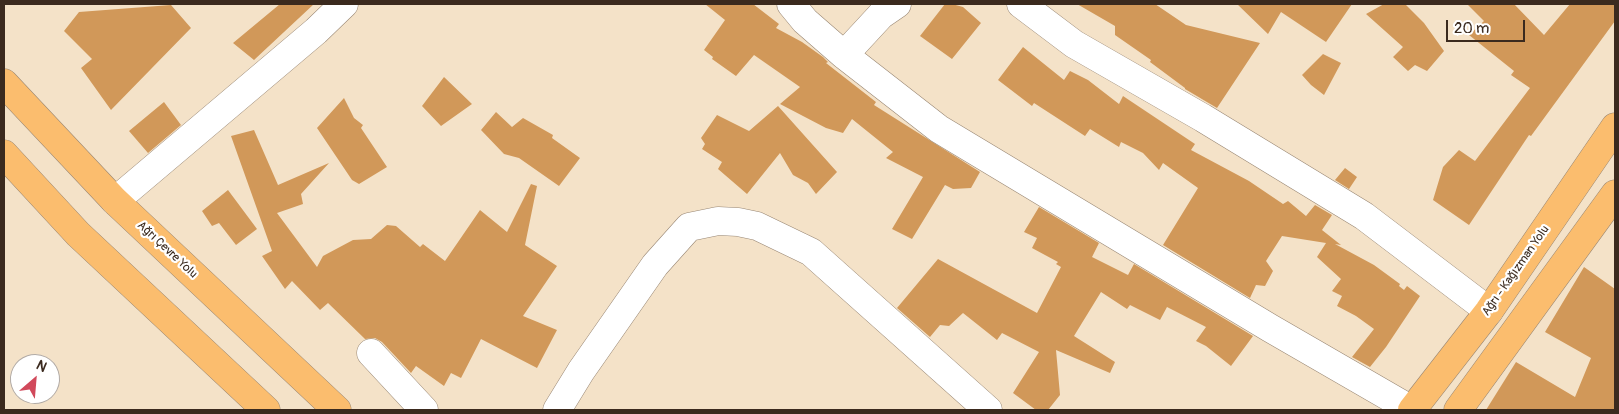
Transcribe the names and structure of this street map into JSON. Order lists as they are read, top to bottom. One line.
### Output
{"streets":{"main road":["Ağrı Çevre Yolu","Ağrı - Kağızman Yolu"]},"scale_bar":"20 m","north":"top right"}
